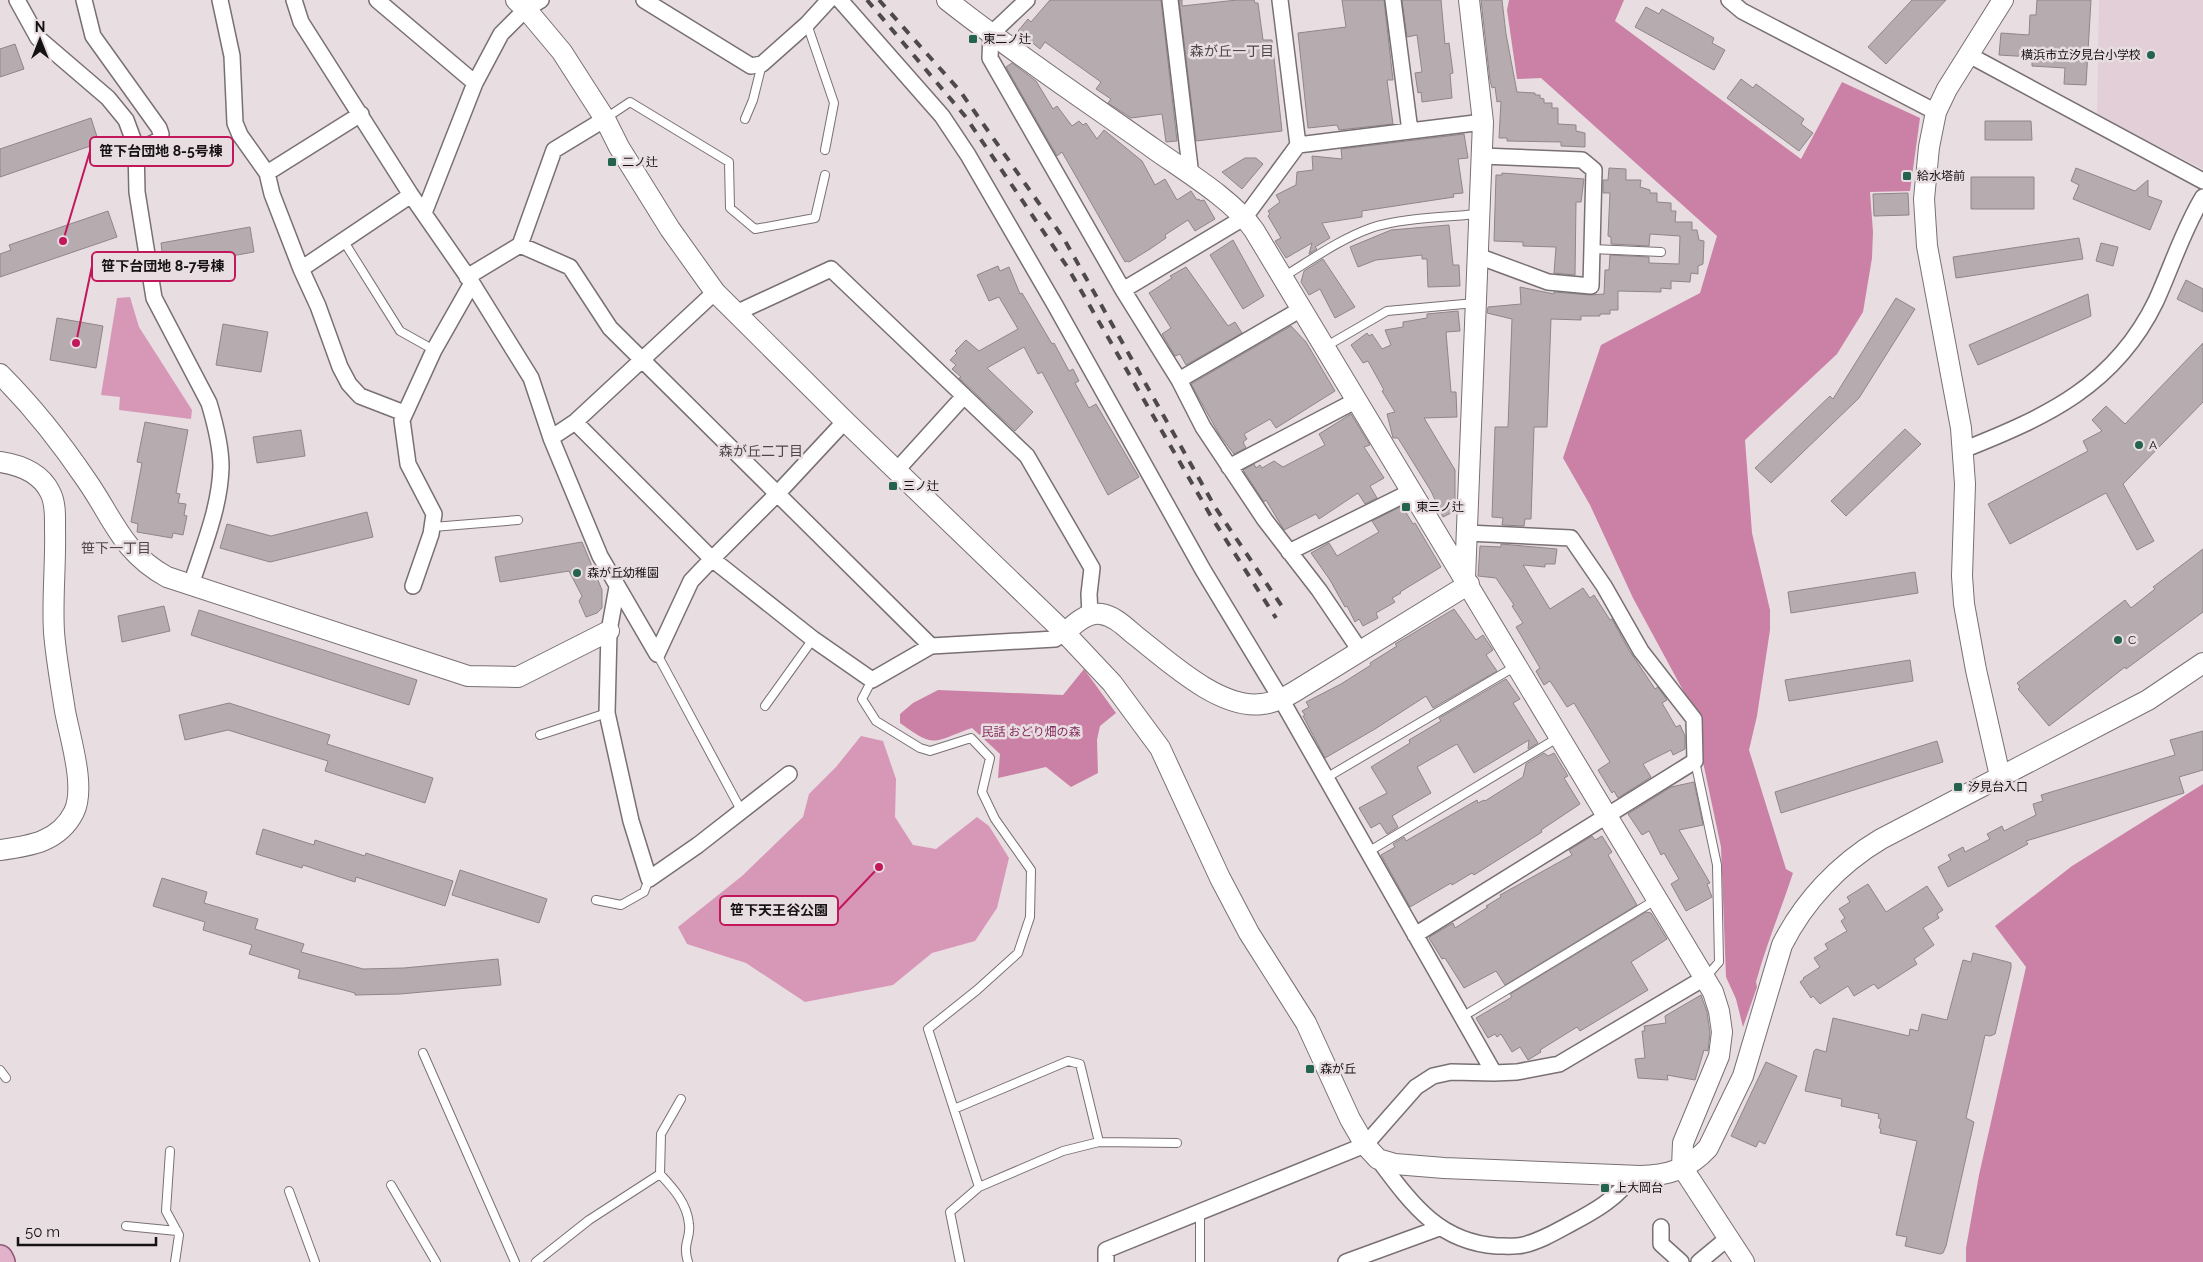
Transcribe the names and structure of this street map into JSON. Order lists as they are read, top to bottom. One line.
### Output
{"districts":["森が丘一丁目","森が丘二丁目","笹下一丁目"],"parks":["民話 おどり畑の森"],"places":{"transit":["東二ノ辻","二ノ辻","給水塔前","三ノ辻","東三ノ辻","汐見台入口","森が丘","上大岡台"],"other":["横浜市立汐見台小学校","笹下台団地 8-5号棟","笹下台団地 8-7号棟","A","森が丘幼稚園","C","笹下天王谷公園"]},"scale_bar":"50 m","north":"top"}
